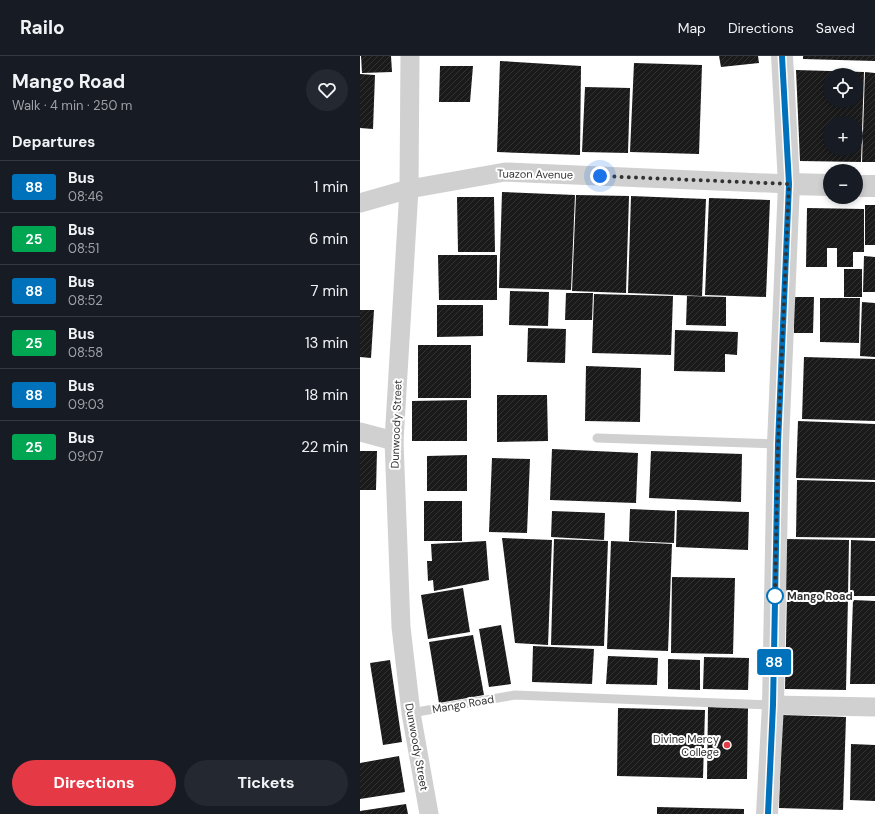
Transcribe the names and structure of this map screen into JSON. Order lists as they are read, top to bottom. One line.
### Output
{"streets":{"street":["Tuazon Avenue","Dunwoody Street","Mango Road"]},"crossings":[["Tuazon Avenue","Dunwoody Street"],["Dunwoody Street","Mango Road"]],"places":["Mango Road","Divine Mercy College"],"lines":["bus line 88"],"page":{"header":"Railo","nav":["Map","Directions","Saved"],"heading":[["Mango Road","Walk · 4 min · 250 m"],"Departures"],"on_map":"88","map_buttons":["+","−"],"list":[{"mark":"88","name":"Bus","note":"08:46","value":"1 min"},{"mark":"25","name":"Bus","note":"08:51","value":"6 min"},{"mark":"88","name":"Bus","note":"08:52","value":"7 min"},{"mark":"25","name":"Bus","note":"08:58","value":"13 min"},{"mark":"88","name":"Bus","note":"09:03","value":"18 min"},{"mark":"25","name":"Bus","note":"09:07","value":"22 min"}],"buttons":["Directions","Tickets"]}}
